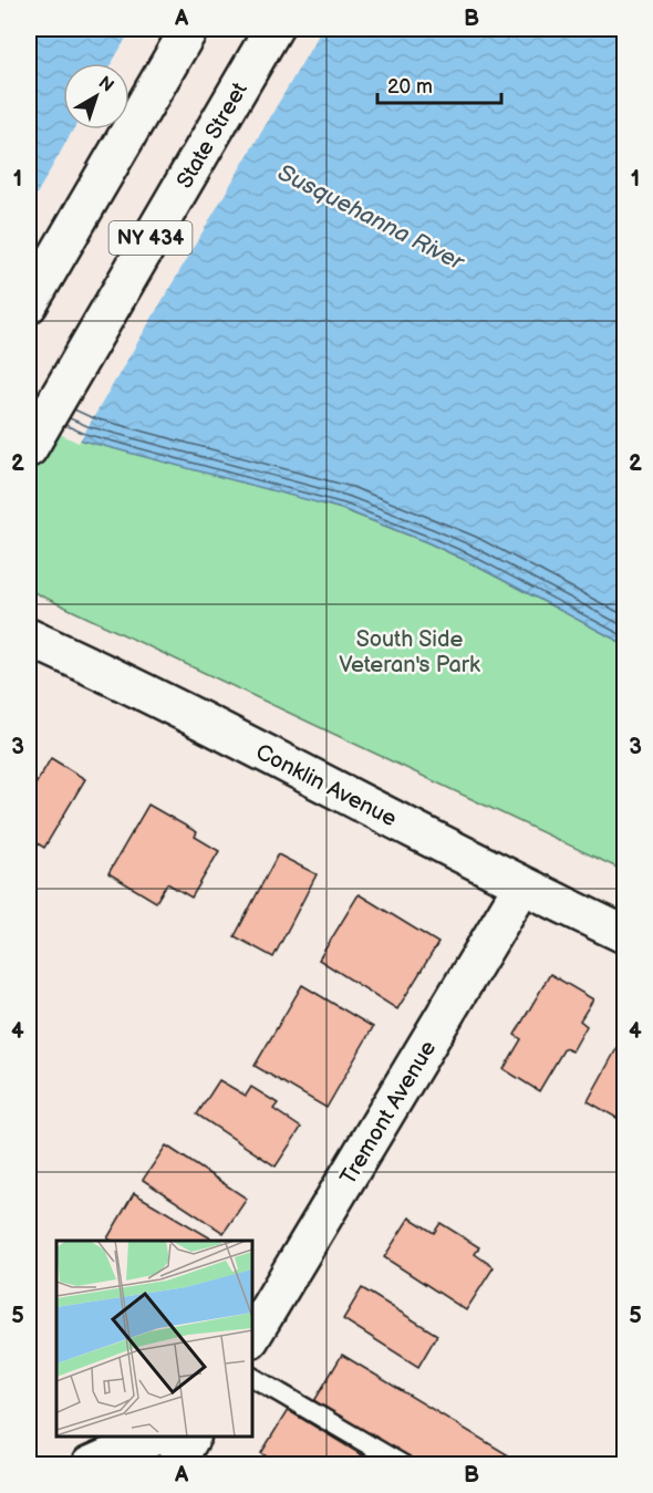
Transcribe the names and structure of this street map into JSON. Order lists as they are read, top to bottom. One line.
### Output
{"streets":{"main road":["State Street","NY 434","Conklin Avenue","Tremont Avenue"]},"crossings":[["Conklin Avenue","Tremont Avenue"]],"water":["Susquehanna River"],"parks":["South Side Veteran's Park"],"scale_bar":"20 m","north":"top right","grid":{"columns":["A","B"],"rows":["1","2","3","4","5"]}}
